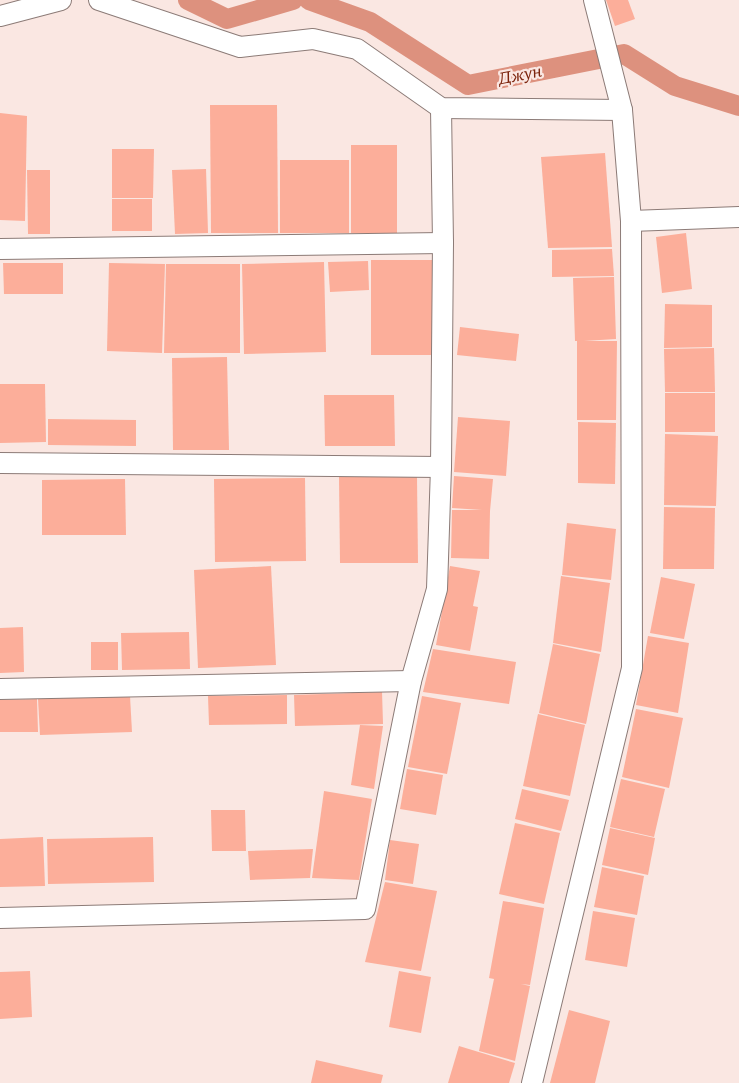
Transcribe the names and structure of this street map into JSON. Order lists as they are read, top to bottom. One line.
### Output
{"water":["Джун"]}
